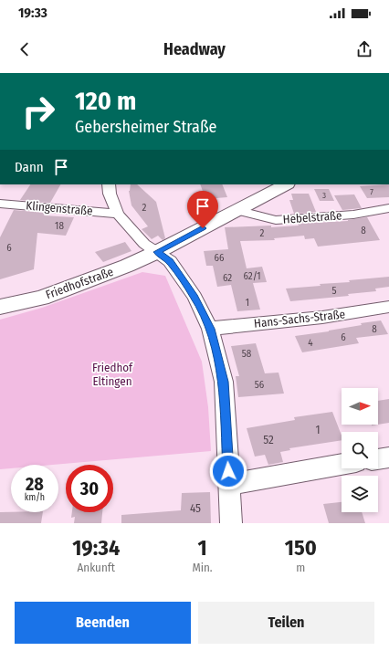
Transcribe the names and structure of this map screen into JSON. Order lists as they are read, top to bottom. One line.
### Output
{"streets":{"street":["Klingenstraße","Hebelstraße","Friedhofstraße","Hans-Sachs-Straße"]},"crossings":[["Hebelstraße","Friedhofstraße"]],"parks":["Friedhof Eltingen"],"house_numbers":["7","3","2","18","8","2","6","66","62/1","62","5","1","8","6","4","58","56","1","52","45"],"north":"right","page":{"status":"19:33","header":"Headway","turn":["120 m","Gebersheimer Straße"],"then":"Dann","speed":"28 km/h","limit":"30","eta":["19:34","Ankunft","1","Min.","150","m"],"buttons":["Beenden","Teilen"]}}
